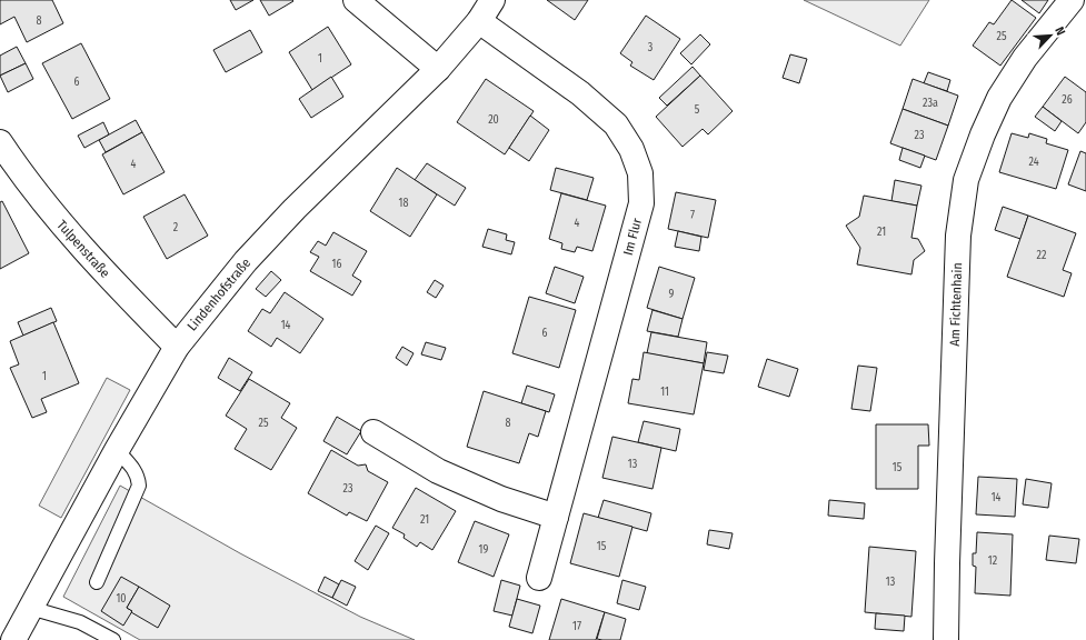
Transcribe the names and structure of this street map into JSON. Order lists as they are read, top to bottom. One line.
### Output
{"streets":{"street":["Im Flur","Tulpenstraße","Lindenhofstraße","Am Fichtenhain"]},"crossings":[["Im Flur","Lindenhofstraße"],["Tulpenstraße","Lindenhofstraße"]],"house_numbers":["8","25","3","1","6","26","23a","5","20","23","24","4","18","7","4","2","21","22","16","9","14","6","1","11","25","8","13","15","23","14","21","15","19","12","13","10","17"],"north":"top right"}
